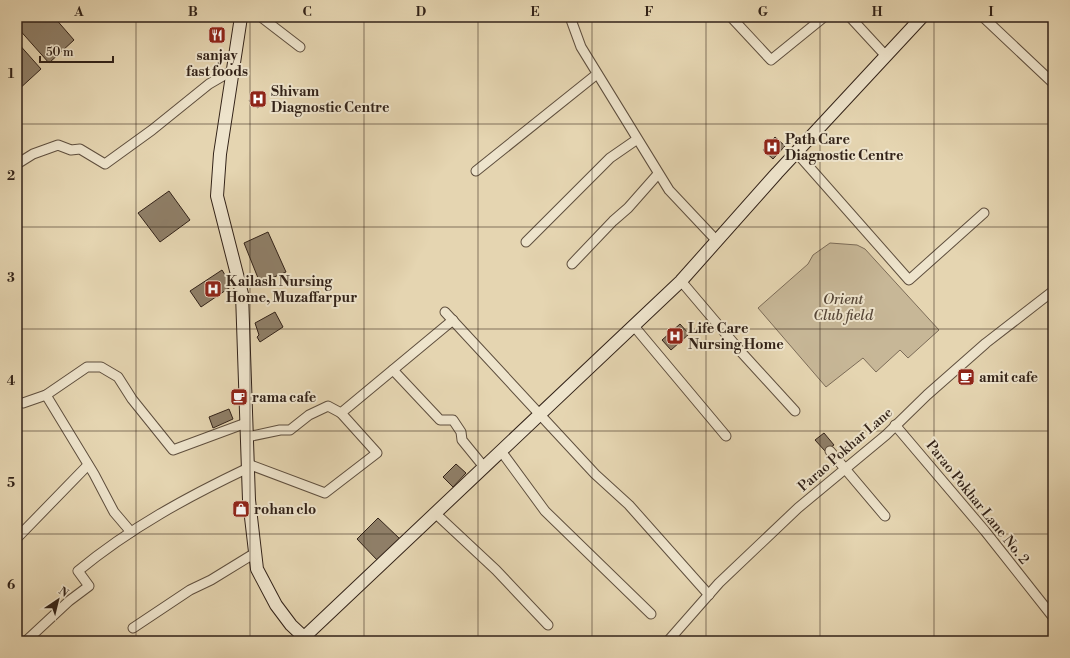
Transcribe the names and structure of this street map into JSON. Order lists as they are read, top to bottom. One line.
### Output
{"streets":{"street":["Parao Pokhar Lane","Parao Pokhar Lane No. 2"]},"crossings":[["Parao Pokhar Lane","Parao Pokhar Lane No. 2"]],"parks":["Orient Club field"],"places":{"restaurant":["sanjay fast foods"],"hospital":["Shivam Diagnostic Centre","Path Care Diagnostic Centre","Kailash Nursing Home, Muzaffarpur","Life Care Nursing Home"],"cafe":["amit cafe","rama cafe"],"shop":["rohan clo"]},"scale_bar":"50 m","north":"top right","grid":{"columns":["A","B","C","D","E","F","G","H","I"],"rows":["1","2","3","4","5","6"]}}
